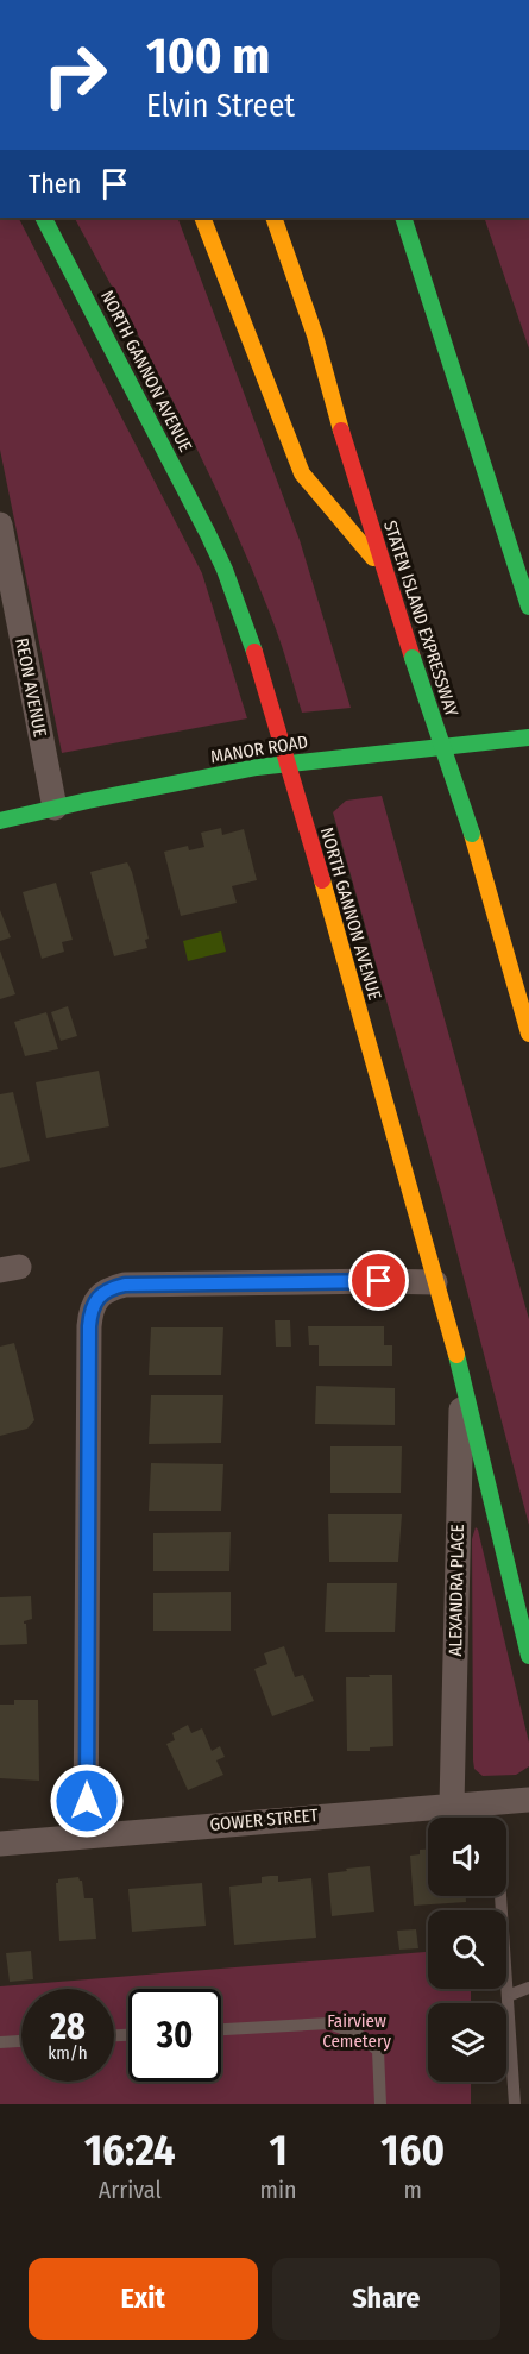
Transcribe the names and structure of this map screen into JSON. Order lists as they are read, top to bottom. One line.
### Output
{"streets":{"main road":["NORTH GANNON AVENUE","STATEN ISLAND EXPRESSWAY","MANOR ROAD"],"street":["REON AVENUE","ALEXANDRA PLACE","GOWER STREET"]},"crossings":[["NORTH GANNON AVENUE","MANOR ROAD"],["NORTH GANNON AVENUE","ALEXANDRA PLACE"],["REON AVENUE","MANOR ROAD"],["ALEXANDRA PLACE","GOWER STREET"]],"parks":["Fairview Cemetery"],"page":{"turn":["100 m","Elvin Street"],"then":"Then","speed":"28 km/h","limit":"30","eta":["16:24","Arrival","1","min","160","m"],"buttons":["Exit","Share"]}}
